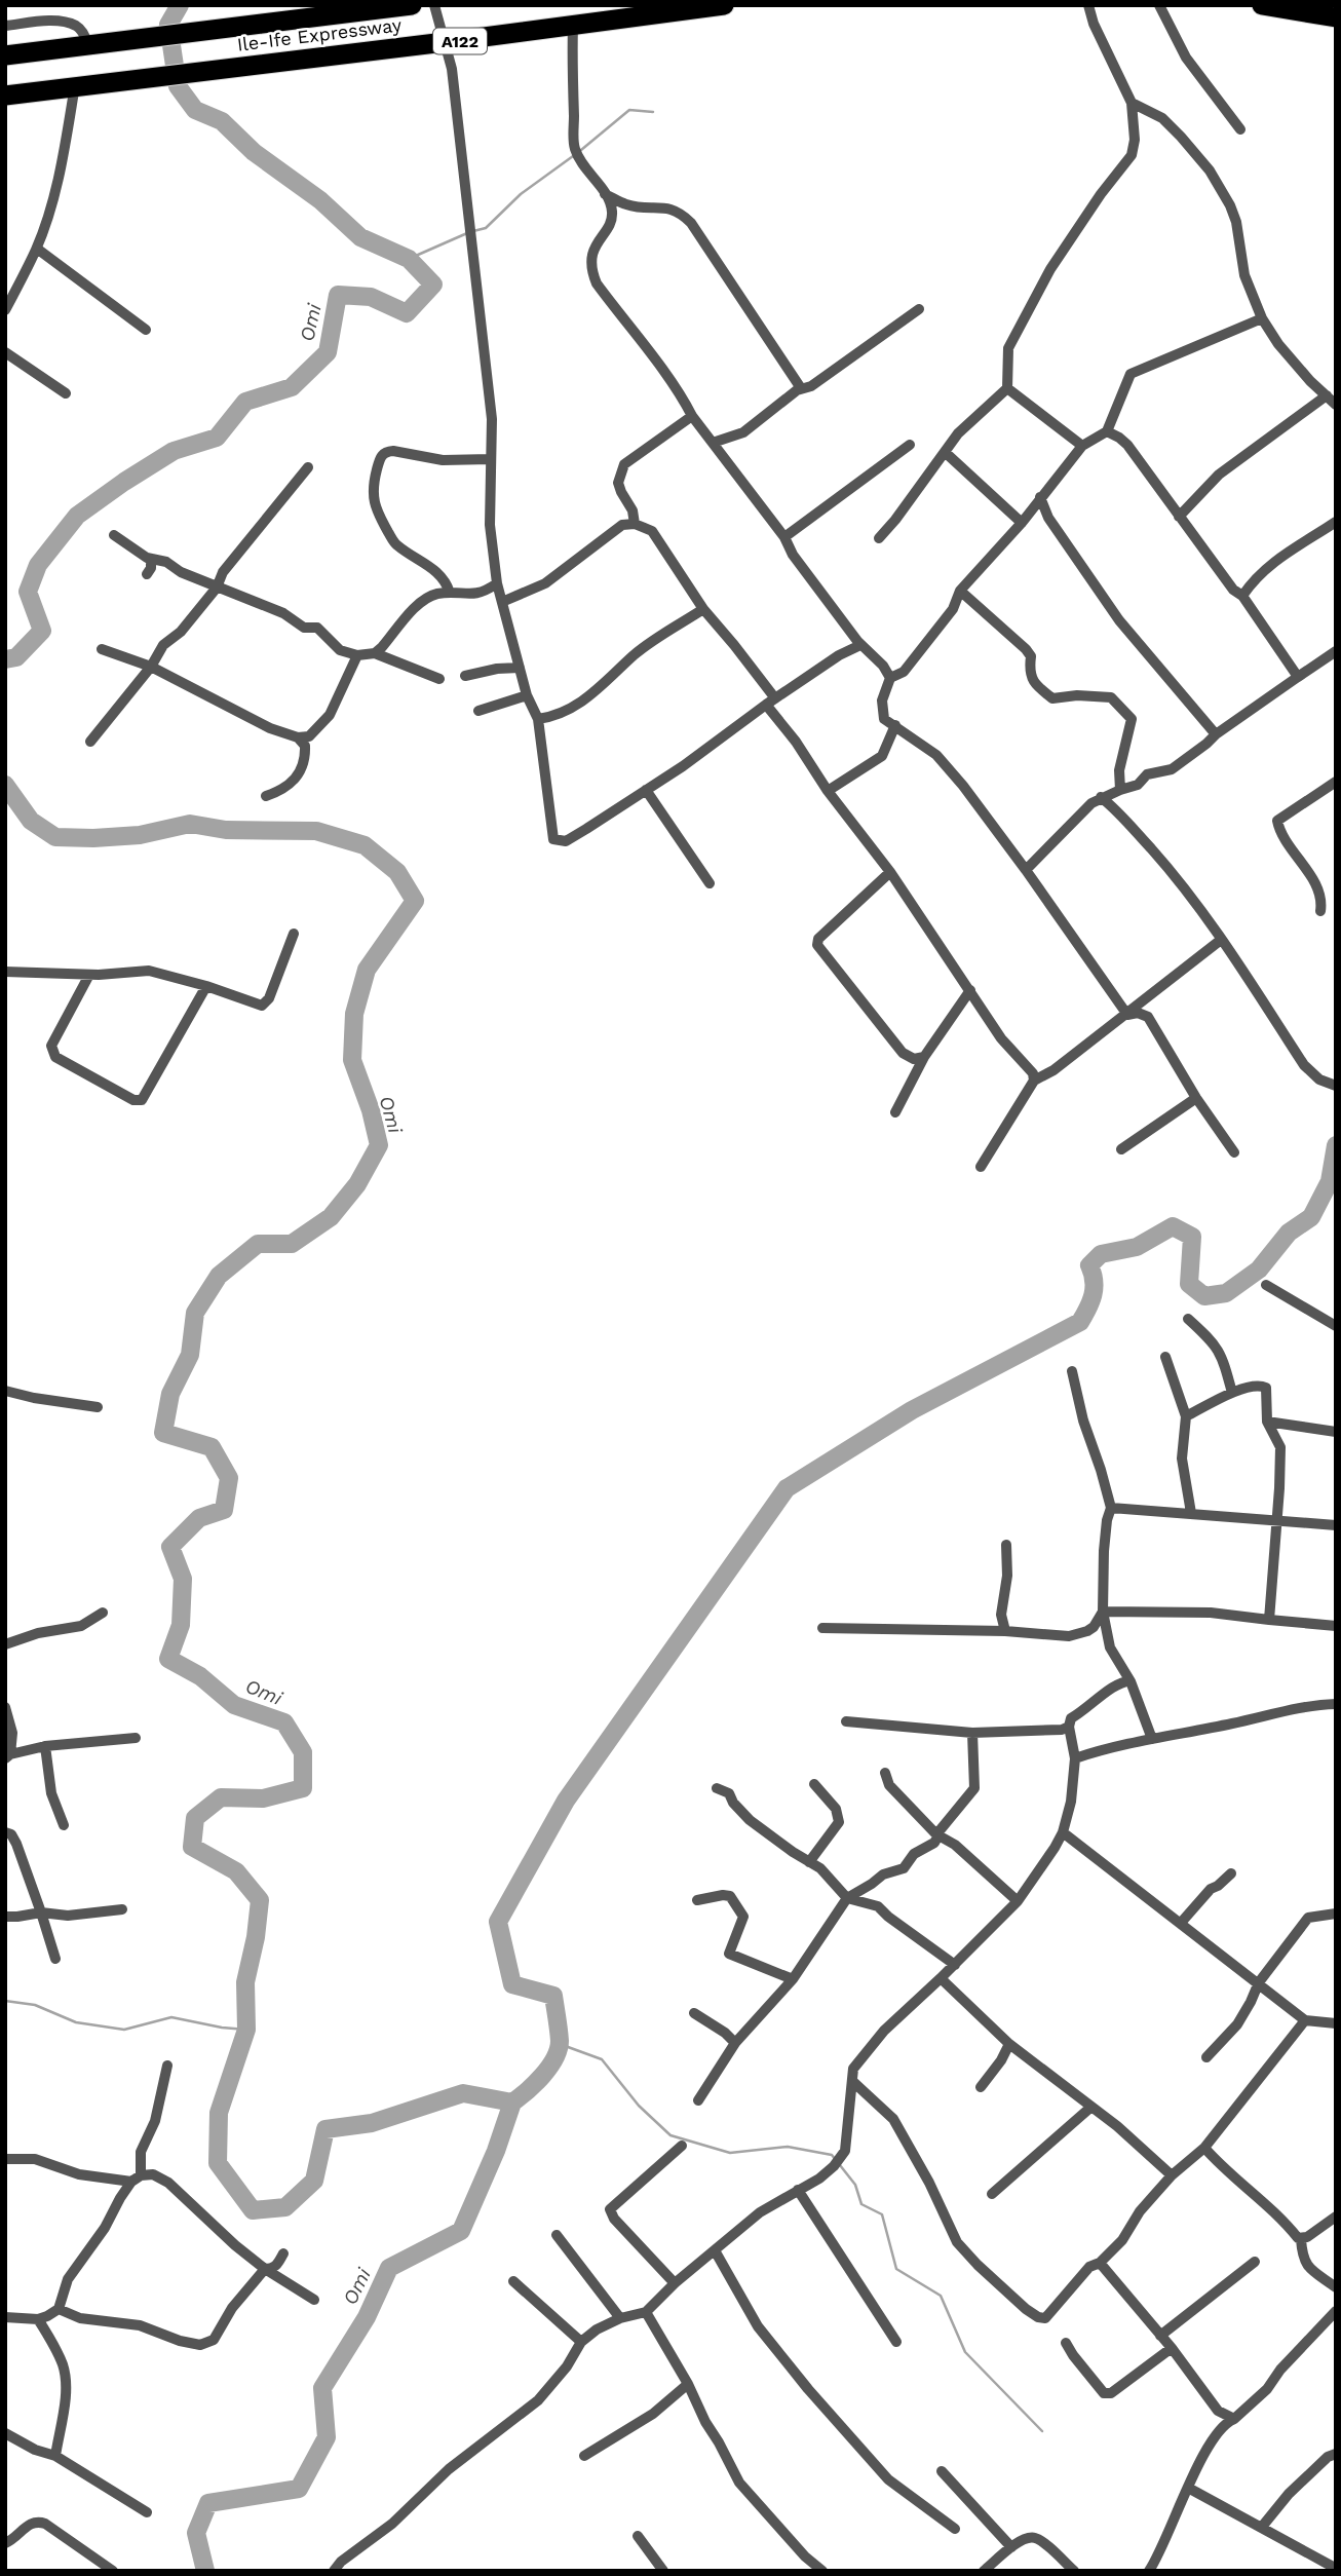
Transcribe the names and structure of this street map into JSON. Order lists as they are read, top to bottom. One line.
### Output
{"streets":{"highway":["Ile-Ife Expressway","A122"]},"water":["Omi"]}
